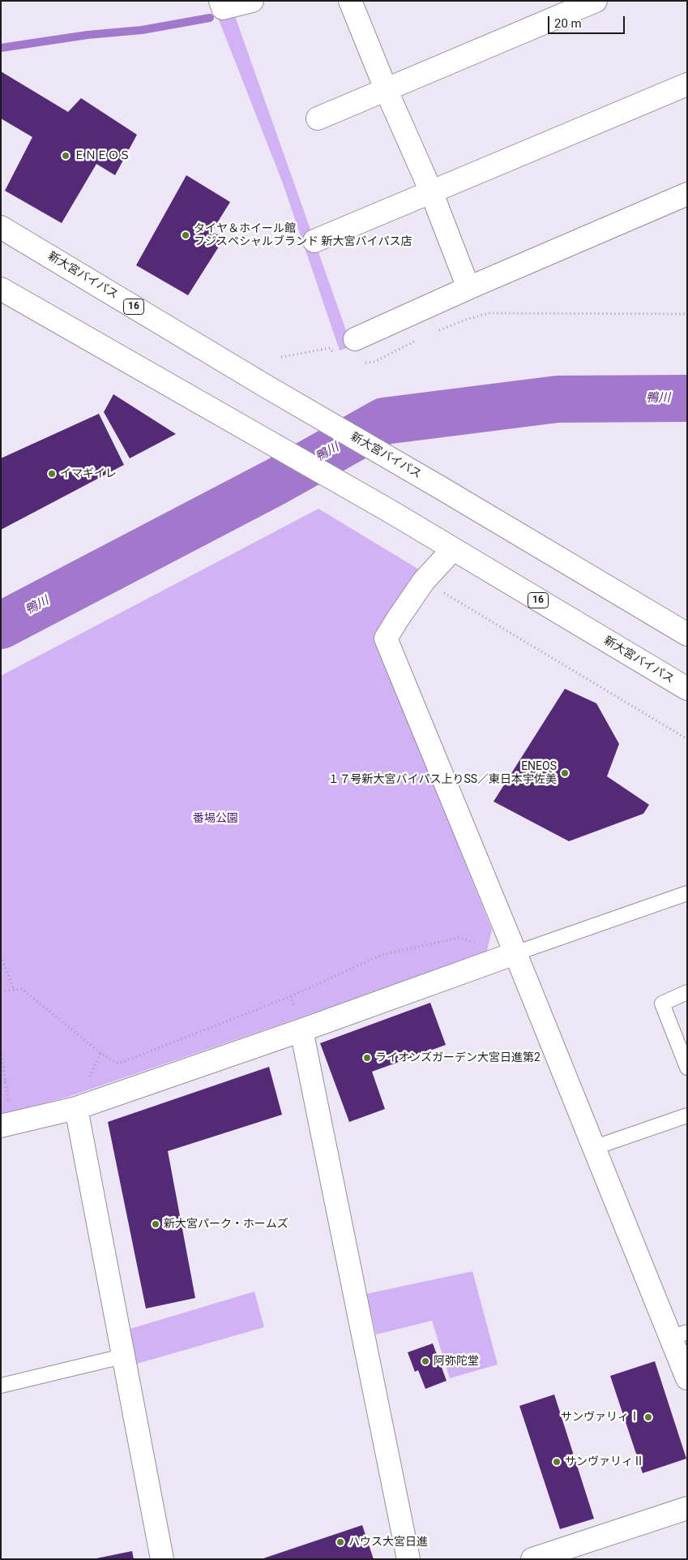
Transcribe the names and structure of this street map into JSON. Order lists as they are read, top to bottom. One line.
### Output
{"streets":{"main road":["新大宮バイパス","16"]},"water":["鴨川"],"parks":["番場公園"],"places":["ＥＮＥＯＳ","タイヤ＆ホイール館 フジスペシャルブランド 新大宮バイパス店","イマギイレ","ENEOS １７号新大宮バイパス上りSS／東日本宇佐美","ライオンズガーデン大宮日進第2","新大宮パーク・ホームズ","阿弥陀堂","サンヴァリィⅠ","サンヴァリィⅡ","ハウス大宮日進"],"scale_bar":"20 m"}
